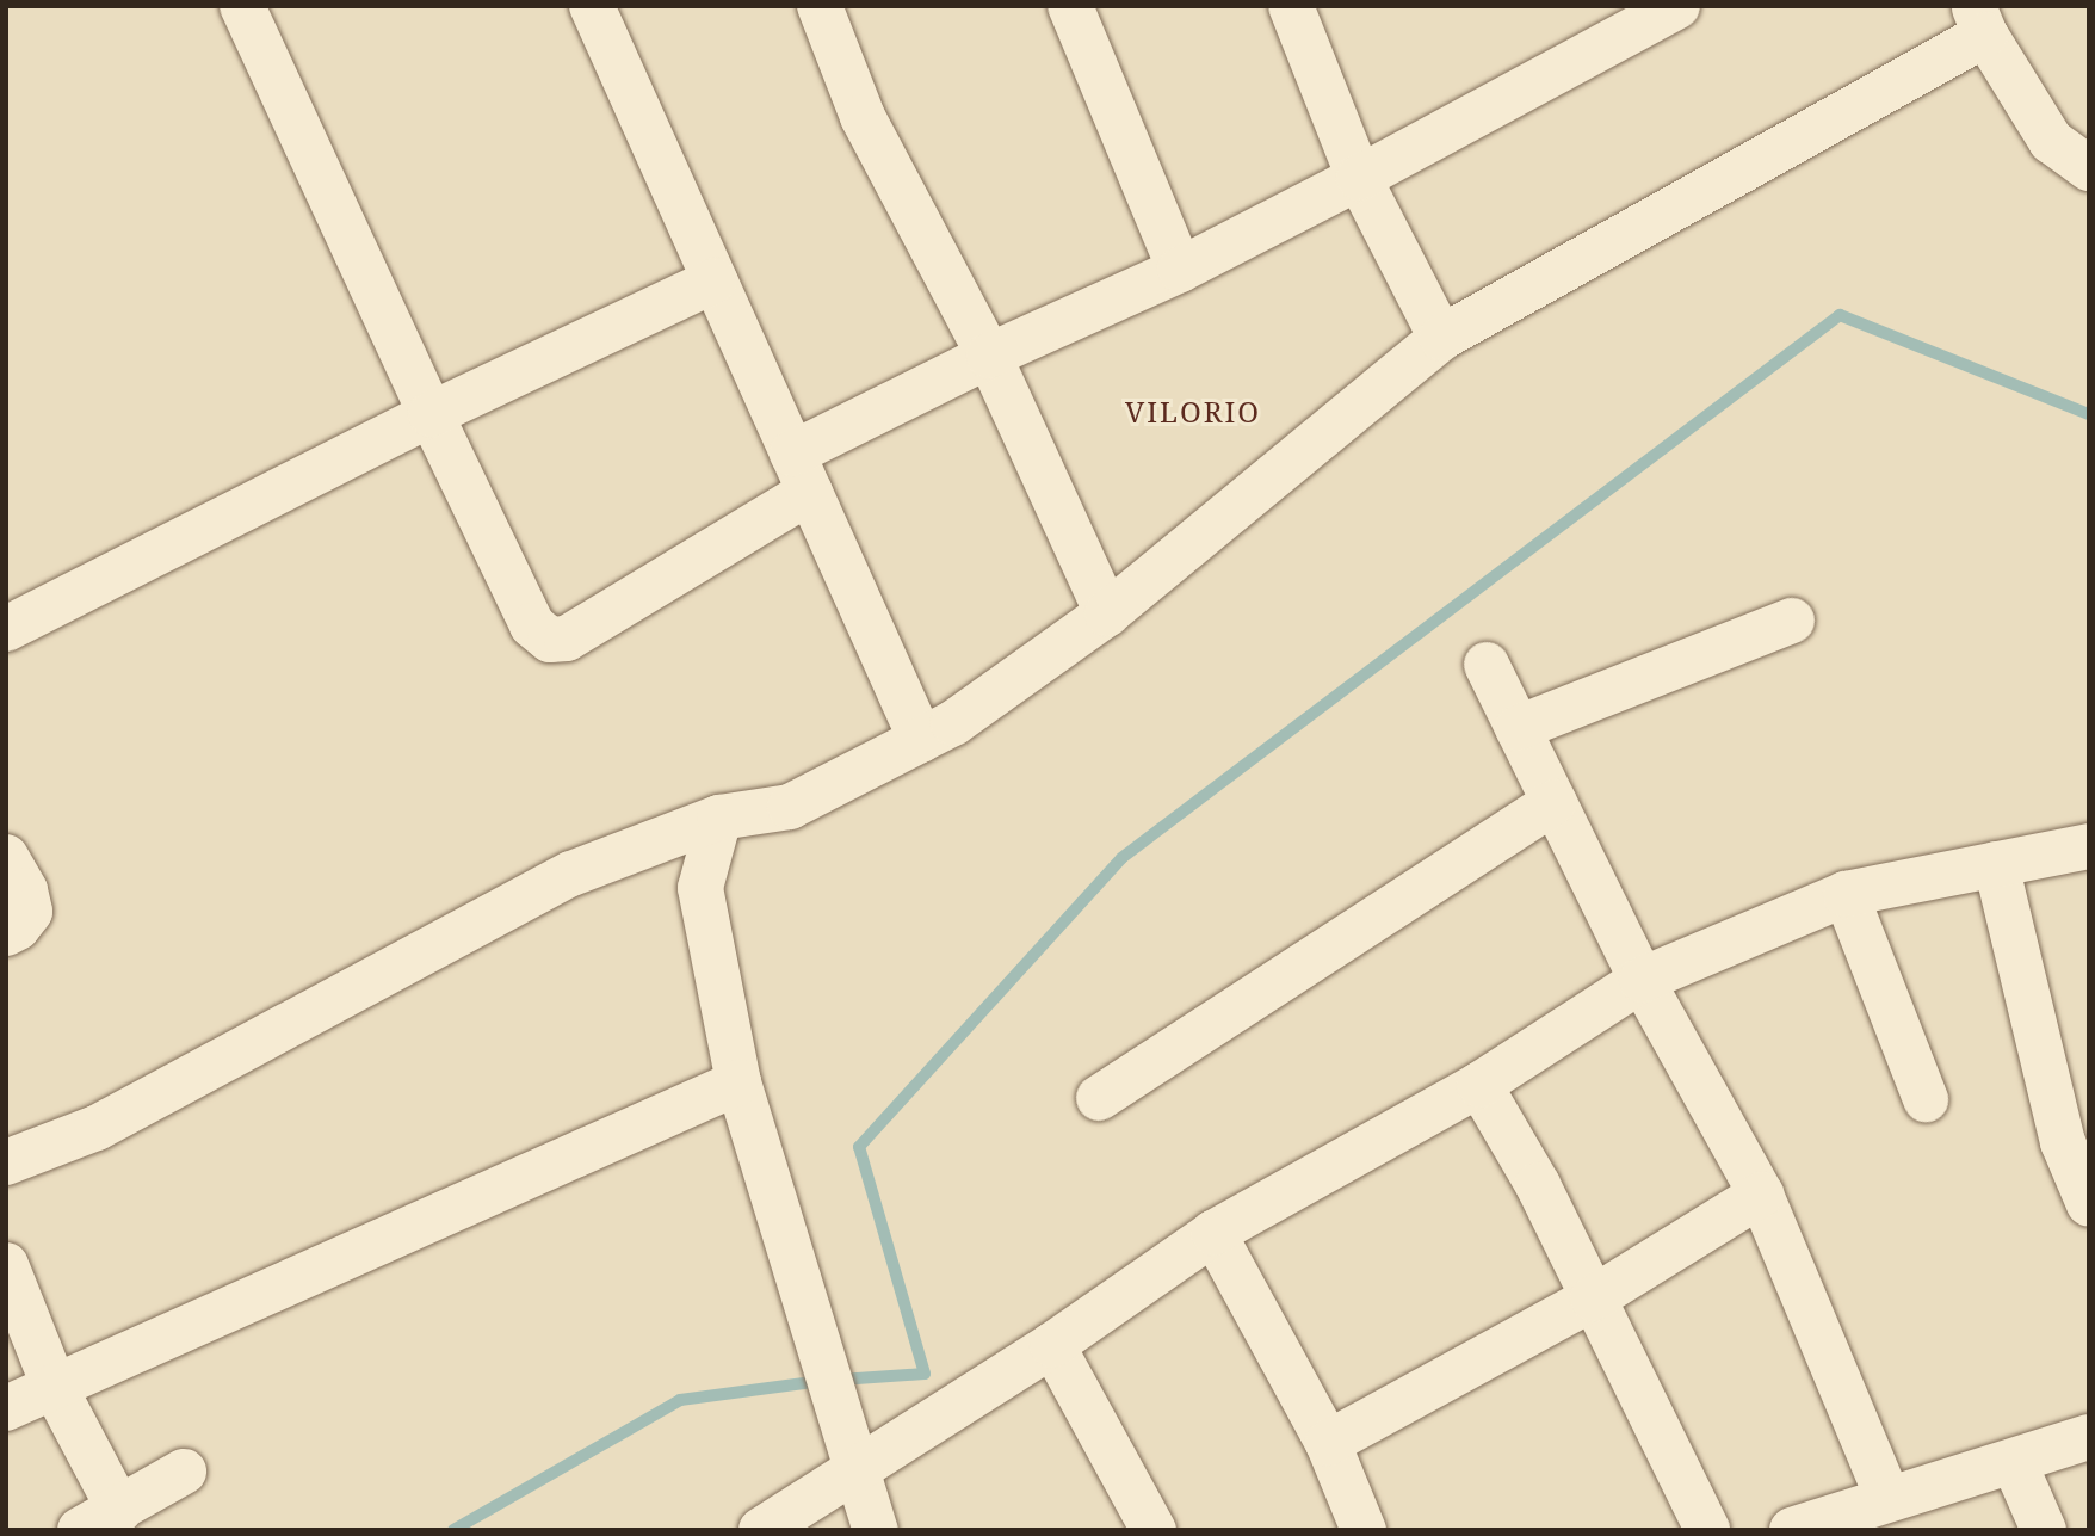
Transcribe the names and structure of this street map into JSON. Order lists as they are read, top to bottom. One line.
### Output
{"districts":["VILORIO"]}
